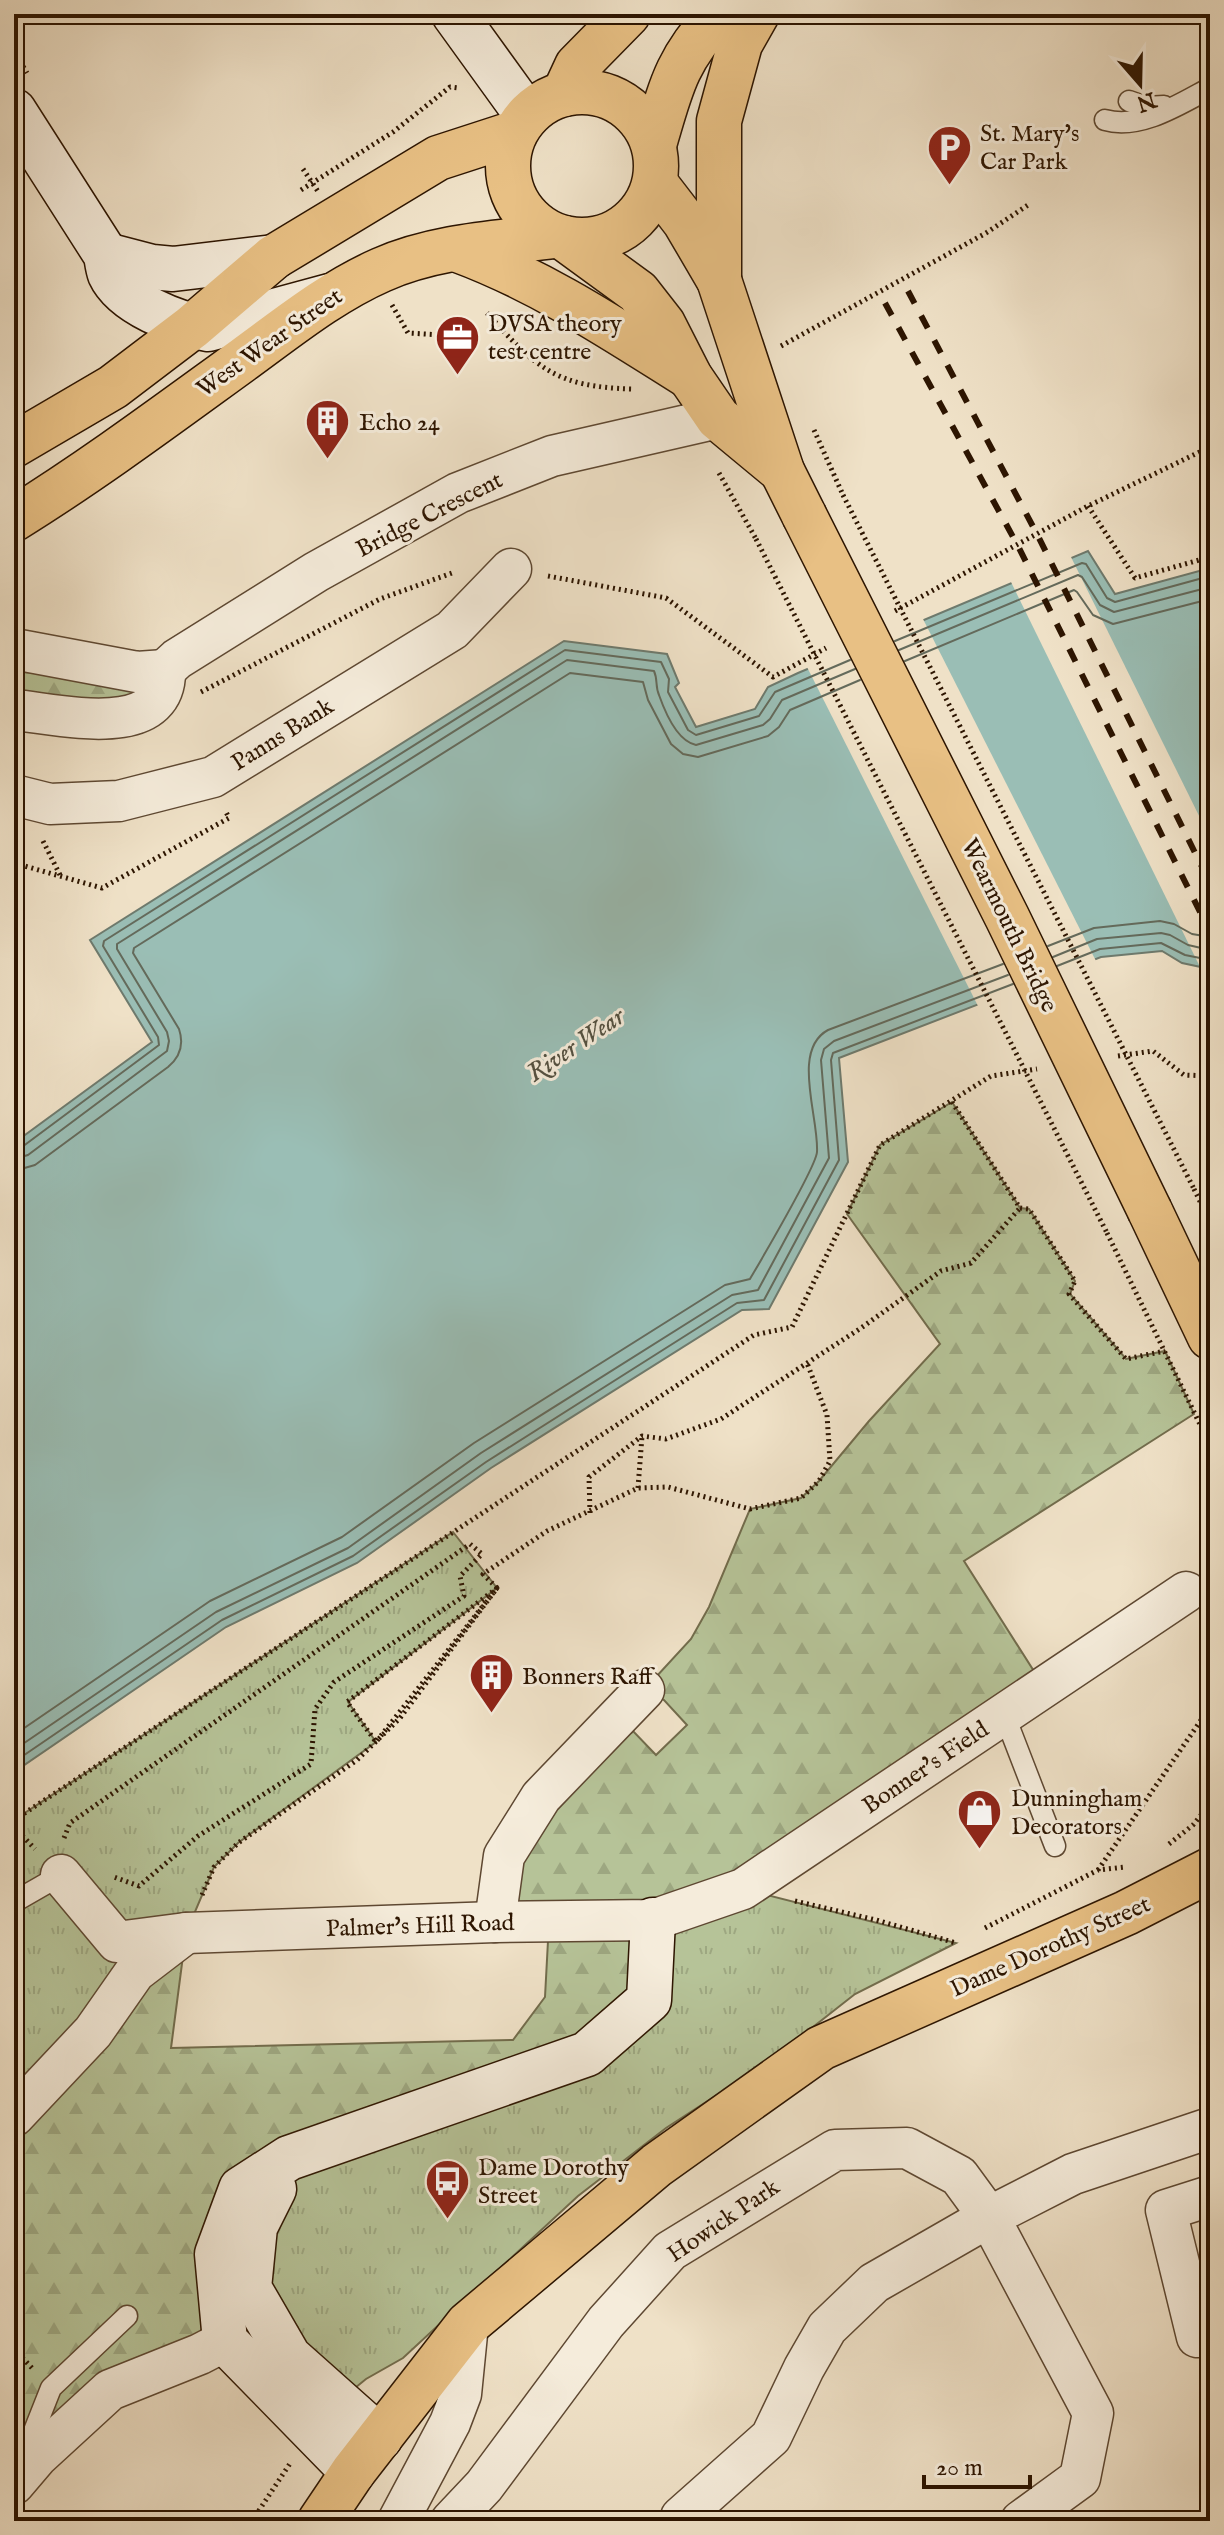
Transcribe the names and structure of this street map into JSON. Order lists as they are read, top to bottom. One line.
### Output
{"streets":{"main road":["West Wear Street","Wearmouth Bridge","Dame Dorothy Street"],"street":["Bridge Crescent","Panns Bank","Bonner's Field","Palmer's Hill Road","Howick Park"]},"crossings":[["Bonner's Field","Palmer's Hill Road"]],"water":["River Wear"],"places":{"parking":["St. Mary's Car Park"],"office":["DVSA theory test centre"],"building":["Echo 24","Bonners Raff"],"shop":["Dunningham Decorators"],"bus stop":["Dame Dorothy Street"]},"scale_bar":"20 m","north":"bottom"}
